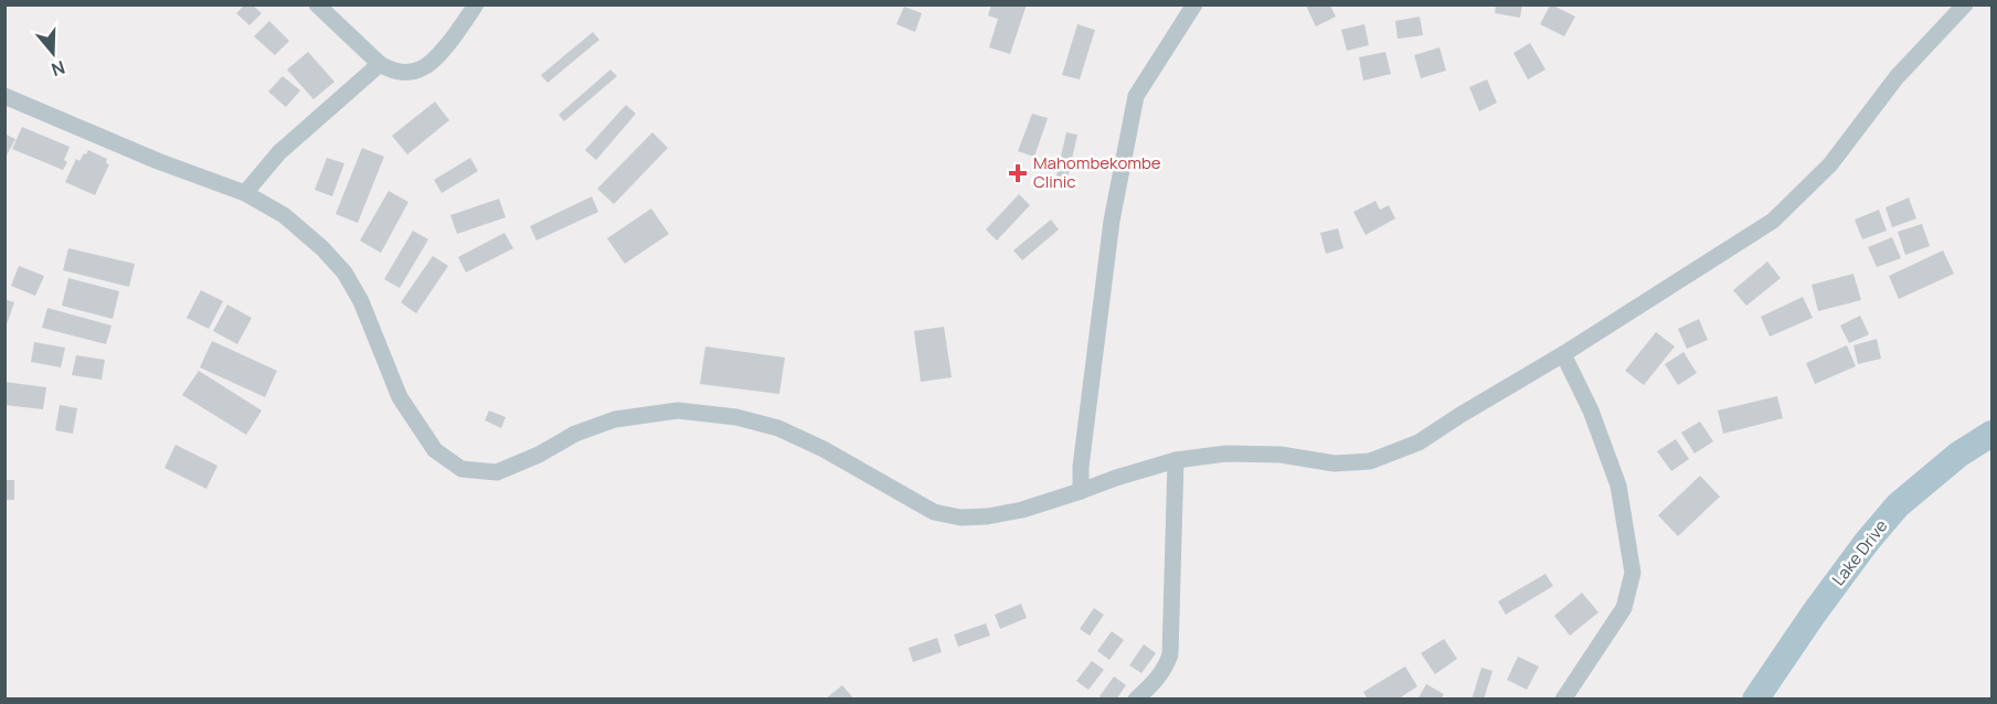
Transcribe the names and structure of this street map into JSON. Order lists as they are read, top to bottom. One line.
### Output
{"streets":{"main road":["Lake Drive"]},"places":{"health":["Mahombekombe Clinic"]},"north":"bottom"}
